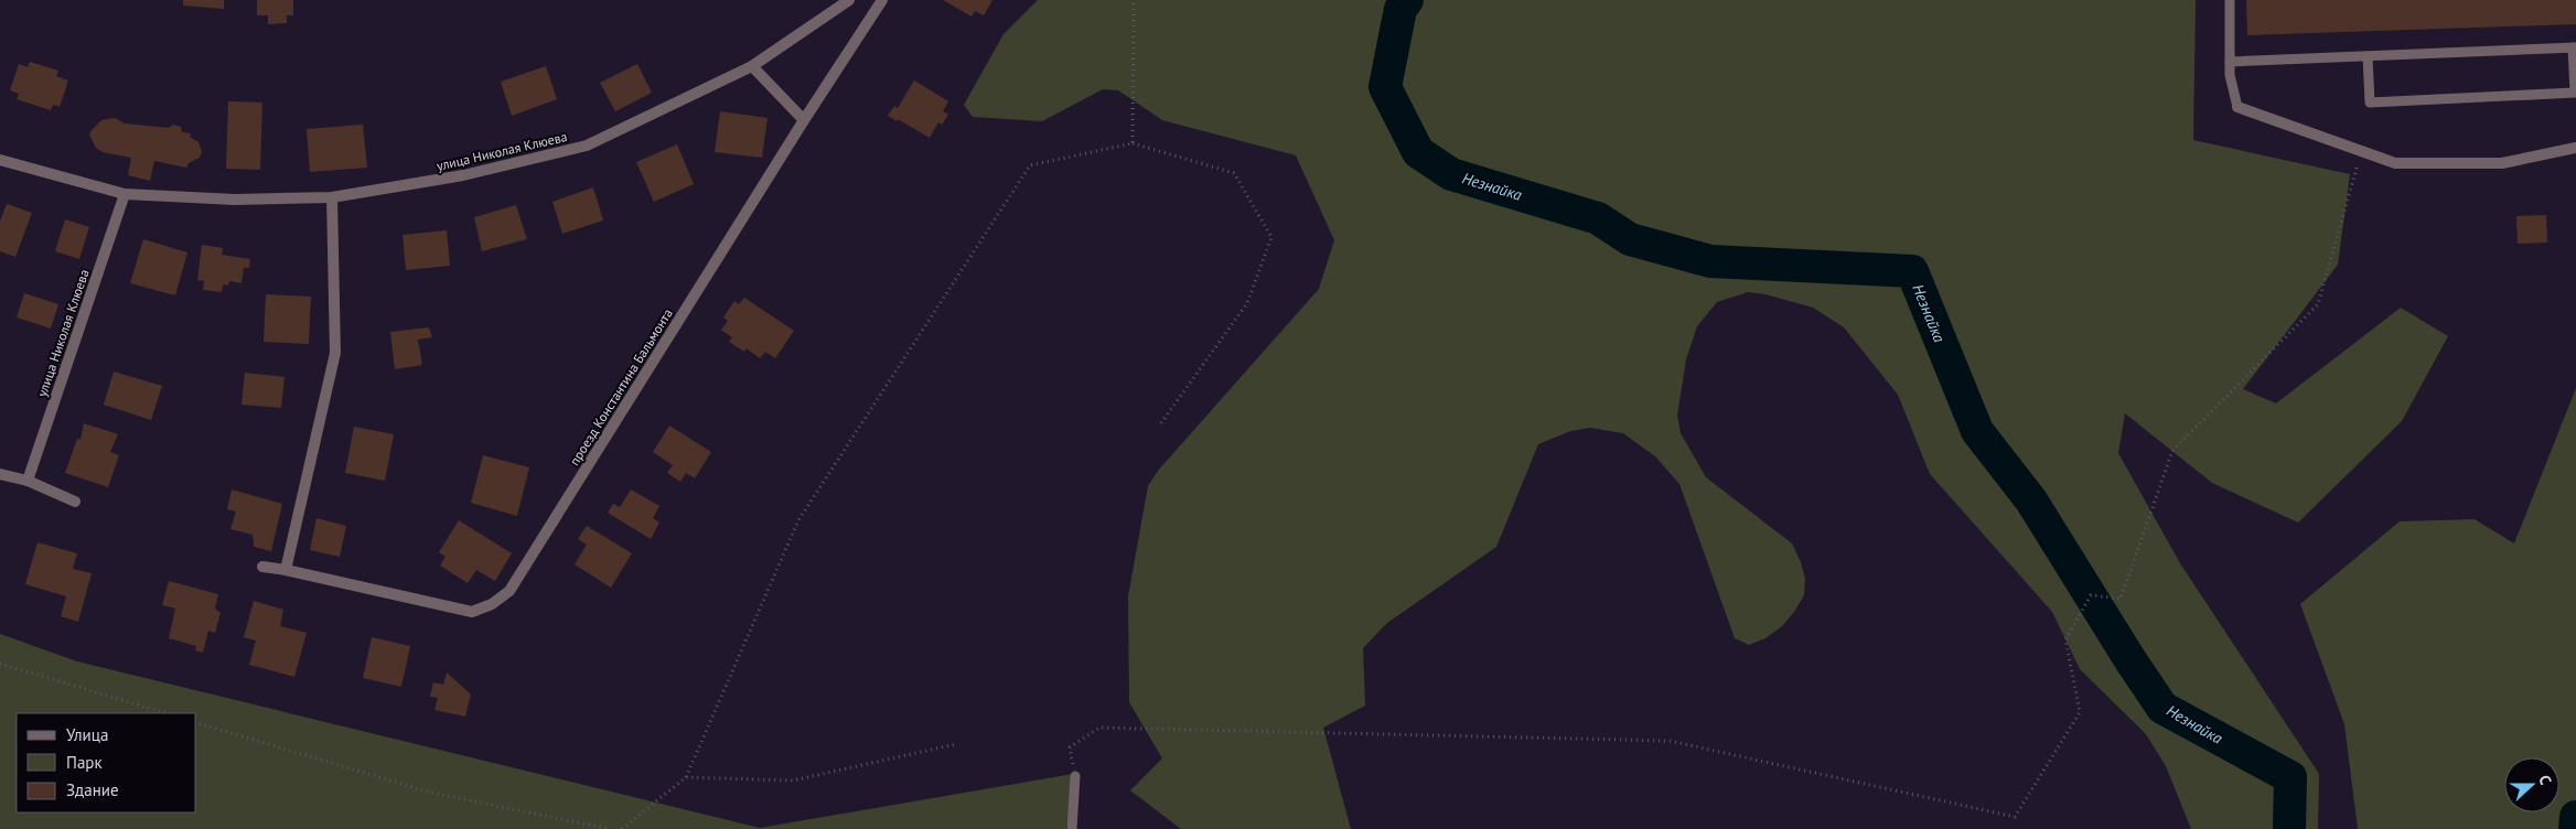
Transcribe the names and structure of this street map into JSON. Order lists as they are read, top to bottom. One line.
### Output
{"streets":{"street":["улица Николая Клюева","проезд Константина Бальмонта"]},"water":["Незнайка"],"legend":["Улица","Парк","Здание"],"north":"right"}
